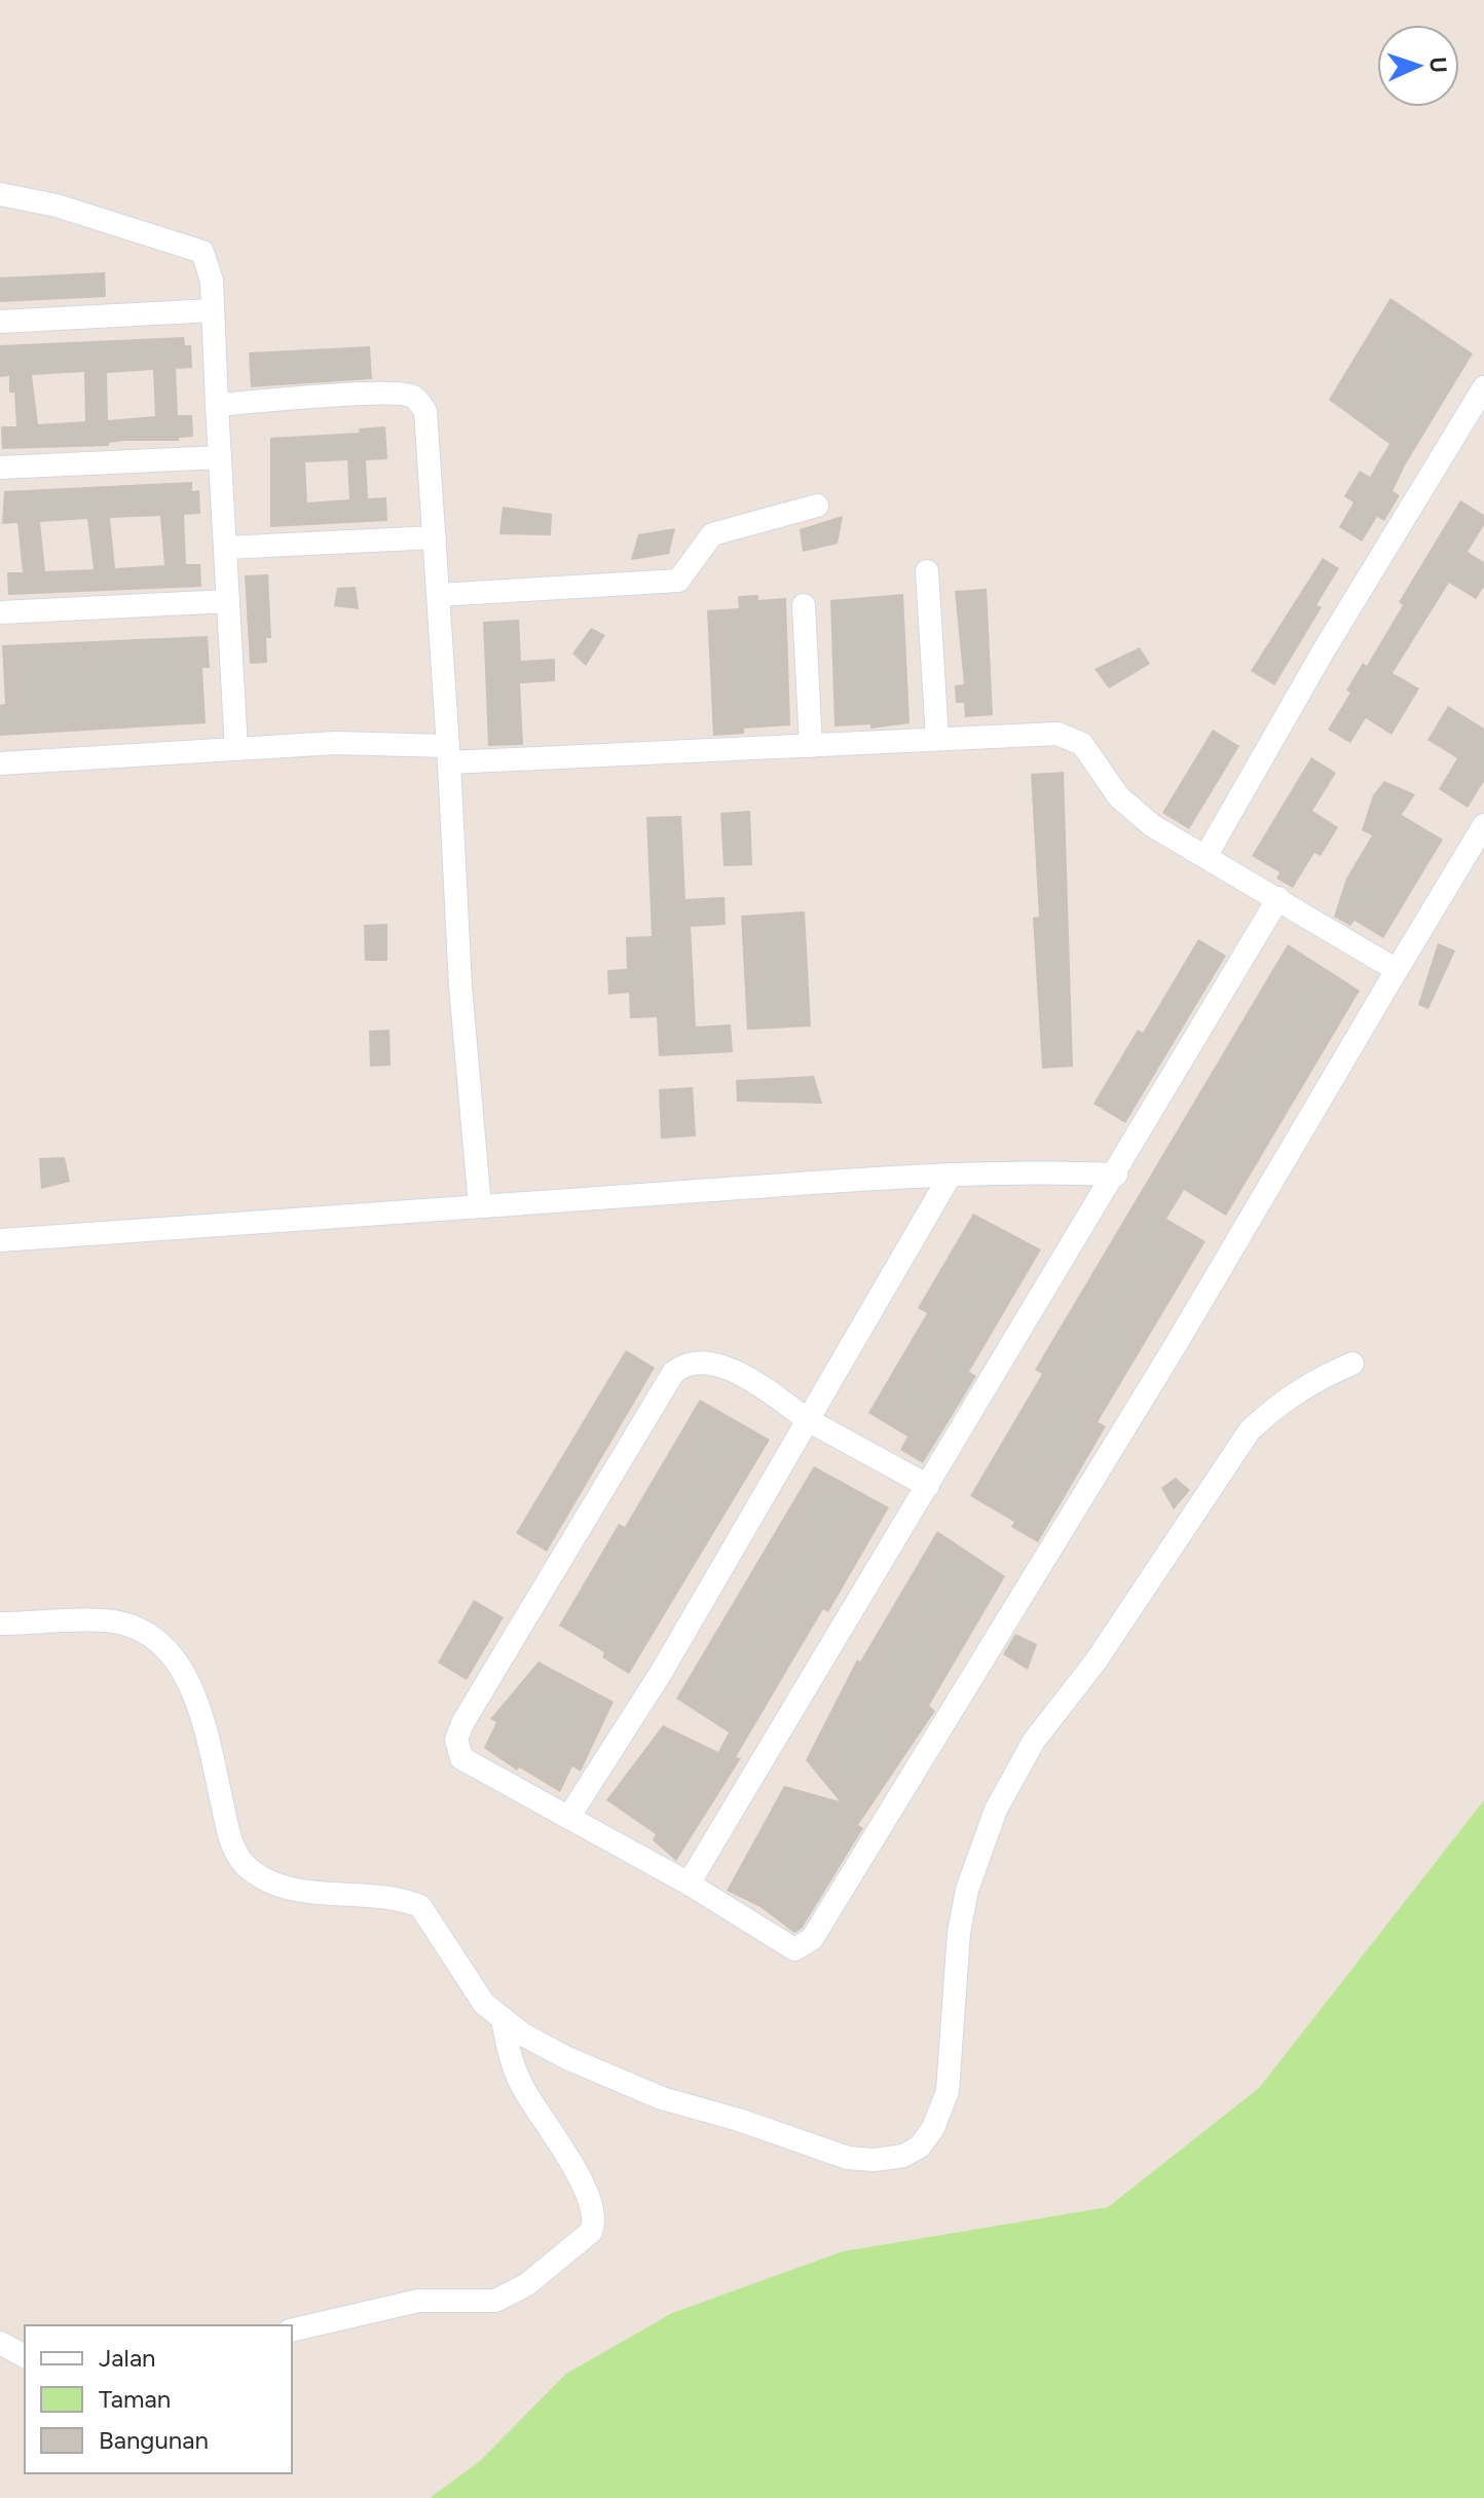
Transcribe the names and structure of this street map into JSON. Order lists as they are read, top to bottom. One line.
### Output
{"legend":["Jalan","Taman","Bangunan"],"north":"right"}
